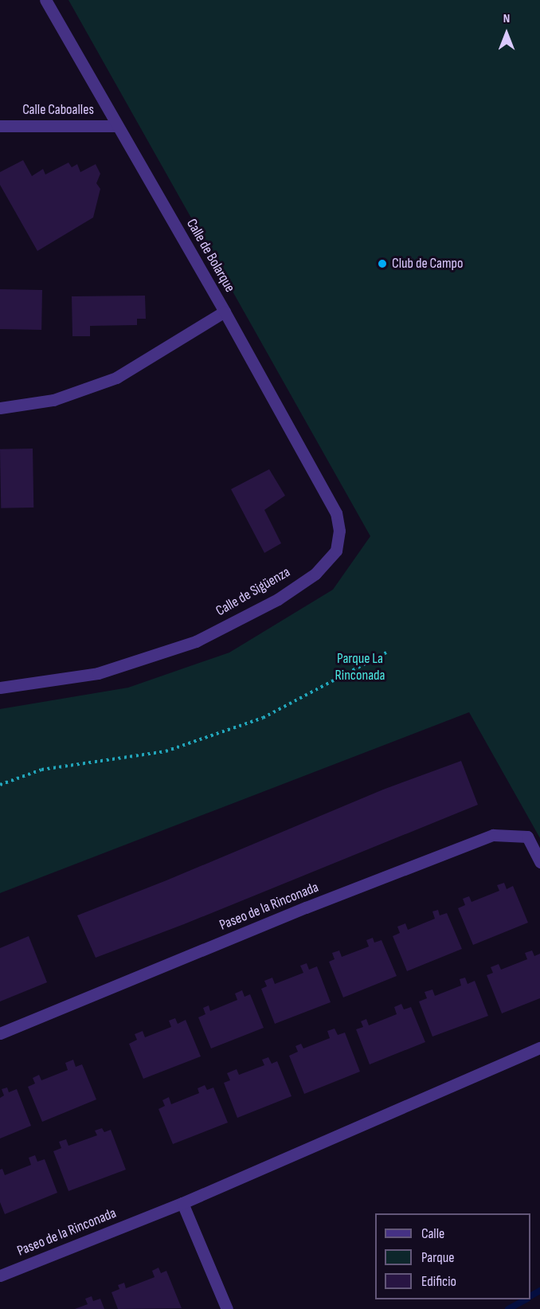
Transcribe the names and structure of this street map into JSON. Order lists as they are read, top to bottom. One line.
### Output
{"streets":{"street":["Calle Caboalles","Calle de Bolarque","Calle de Sigüenza","Paseo de la Rinconada"]},"crossings":[["Calle Caboalles","Calle de Bolarque"],["Calle de Bolarque","Calle de Sigüenza"]],"parks":["Parque La Rinconada"],"places":["Club de Campo"],"legend":["Calle","Parque","Edificio"],"north":"top"}
